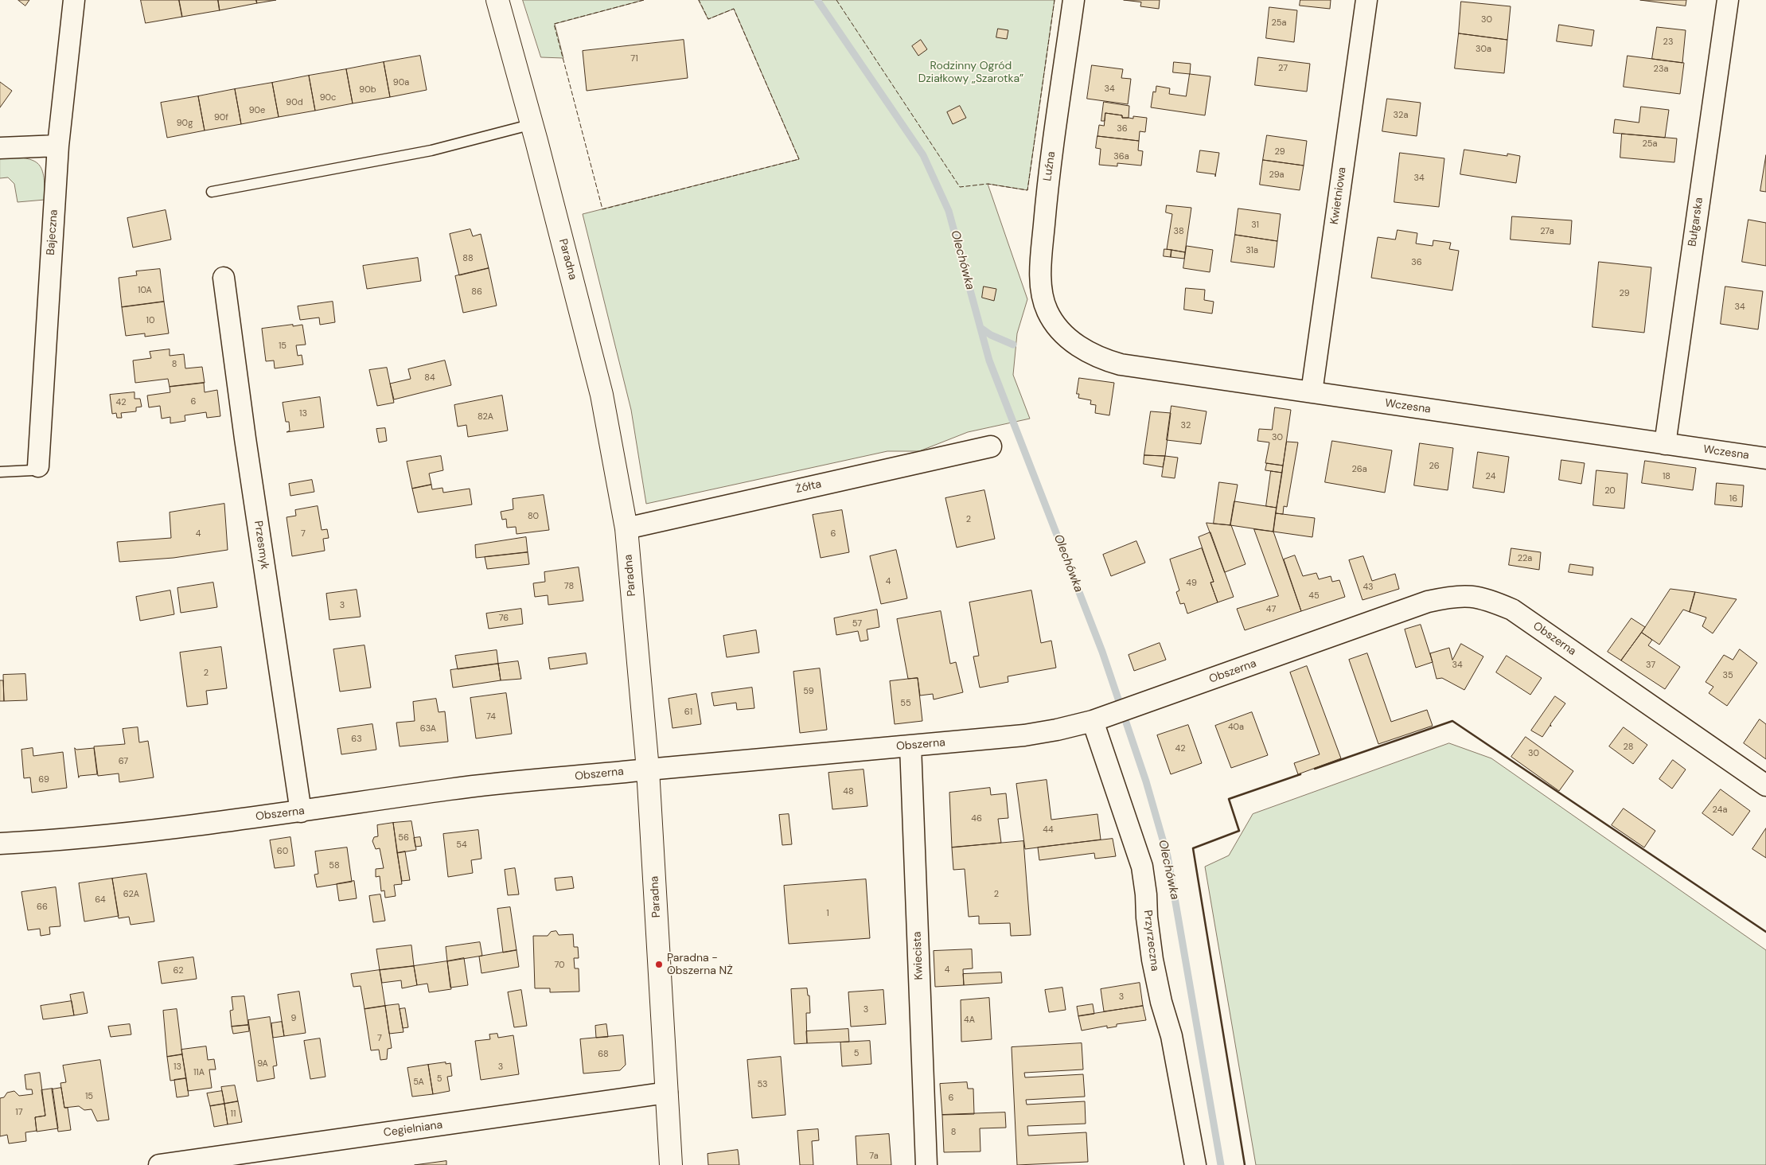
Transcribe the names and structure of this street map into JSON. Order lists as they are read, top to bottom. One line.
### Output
{"streets":{"street":["Luźna","Kwietniowa","Bułgarska","Bajeczna","Paradna","Wczesna","Żółta","Przesmyk","Obszerna","Przyrzeczna","Kwiecista","Cegielniana"]},"crossings":[["Luźna","Wczesna"],["Kwietniowa","Wczesna"],["Bułgarska","Wczesna"],["Paradna","Żółta"],["Paradna","Obszerna"],["Paradna","Cegielniana"],["Przesmyk","Obszerna"],["Obszerna","Przyrzeczna"],["Obszerna","Kwiecista"]],"water":["Olechówka"],"parks":["Rodzinny Ogród Działkowy „Szarotka”"],"places":["Paradna - Obszerna NŻ"],"house_numbers":["30","25a","23","30a","71","27","23a","90a","34","90b","90c","90d","90e","32a","90f","90g","36","25a","29","36a","29a","34","31","38","27a","31a","88","36","10A","86","29","34","10","15","8","84","6","42","13","82A","32","30","26","26a","24","18","20","16","80","2","4","7","6","22a","4","49","78","43","45","3","47","76","57","34","37","2","35","59","55","61","74","40a","63A","63","28","42","30","67","69","48","24a","46","44","56","54","60","58","62A","2","64","66","1","70","4","62","3","3","9","4A","7","5","68","9A","13","3","11A","5","5A","53","15","6","17","11","8","7a"]}
